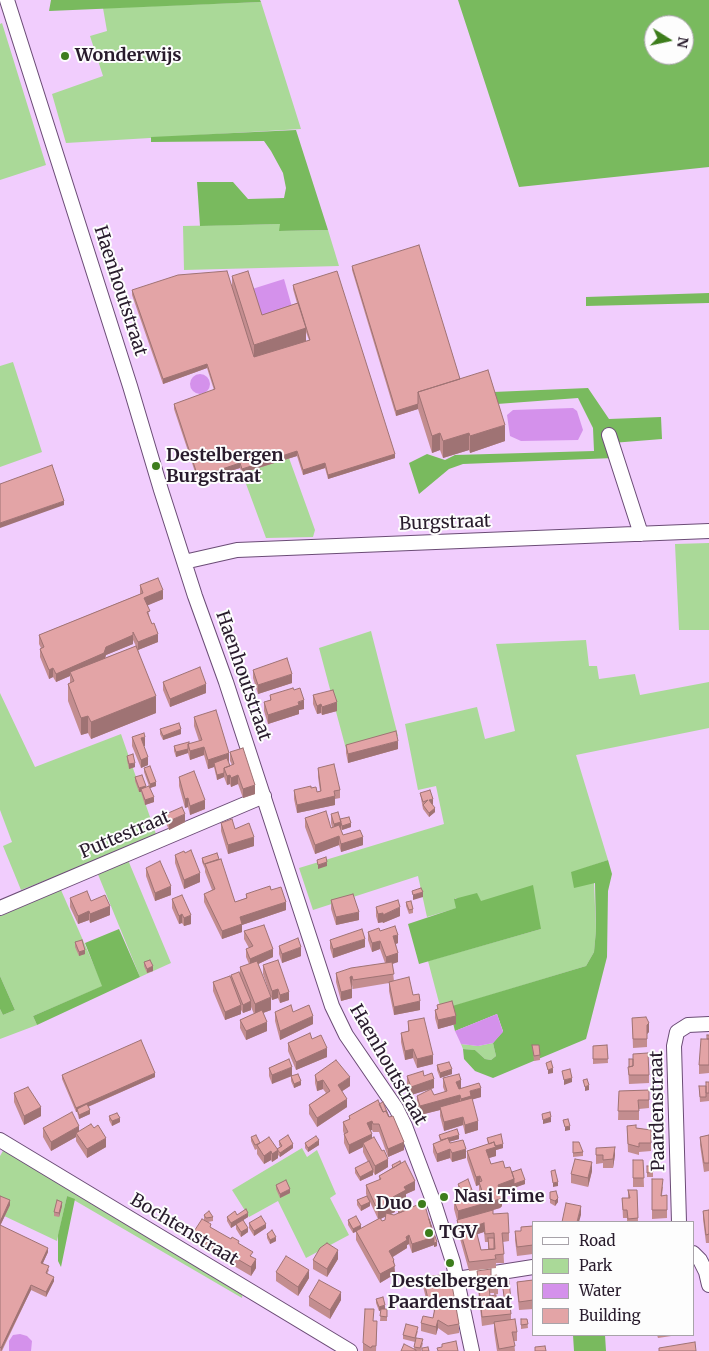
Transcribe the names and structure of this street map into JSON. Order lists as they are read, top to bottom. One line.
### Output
{"streets":{"street":["Haenhoutstraat","Burgstraat","Puttestraat","Paardenstraat","Bochtenstraat"]},"crossings":[["Haenhoutstraat","Burgstraat"],["Haenhoutstraat","Puttestraat"]],"places":["Wonderwijs","Destelbergen Burgstraat","Nasi Time","Duo","TGV","Destelbergen Paardenstraat"],"legend":["Road","Park","Water","Building"],"north":"right"}
